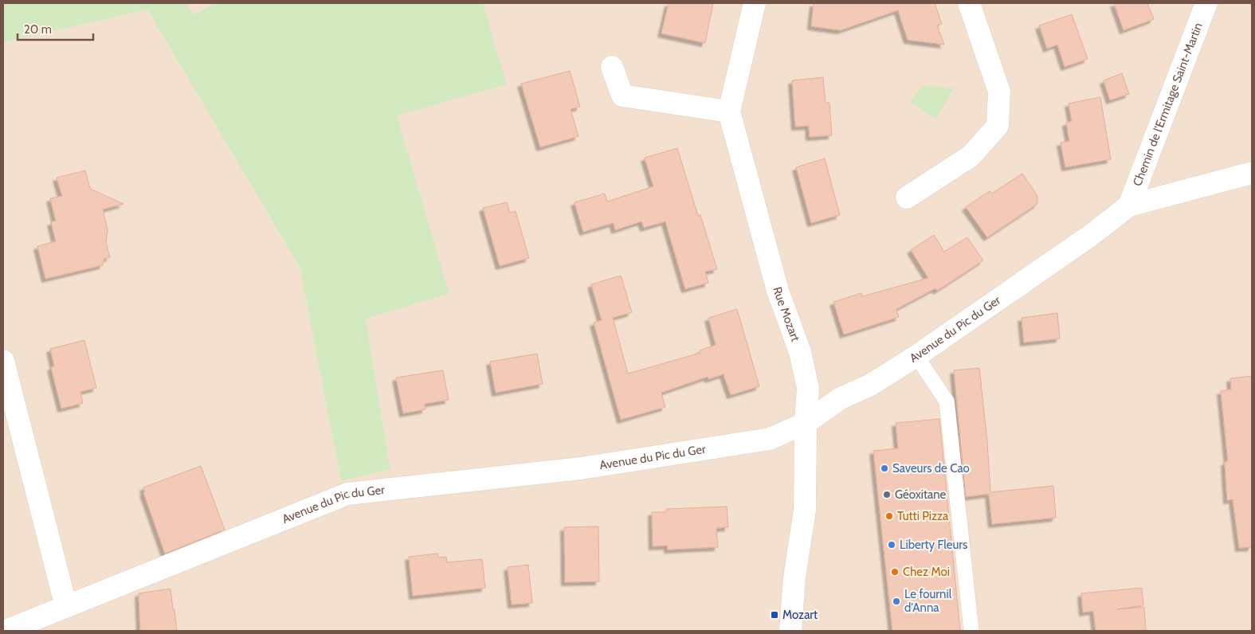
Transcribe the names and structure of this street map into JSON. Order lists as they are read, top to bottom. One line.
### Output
{"streets":{"street":["Chemin de l'Ermitage Saint-Martin","Rue Mozart","Avenue du Pic du Ger"]},"crossings":[["Chemin de l'Ermitage Saint-Martin","Avenue du Pic du Ger"],["Rue Mozart","Avenue du Pic du Ger"]],"places":{"other":["Saveurs de Cao","Géoxitane","Tutti Pizza","Liberty Fleurs","Chez Moi","Le fournil d'Anna"],"transit":["Mozart"]},"scale_bar":"20 m"}
